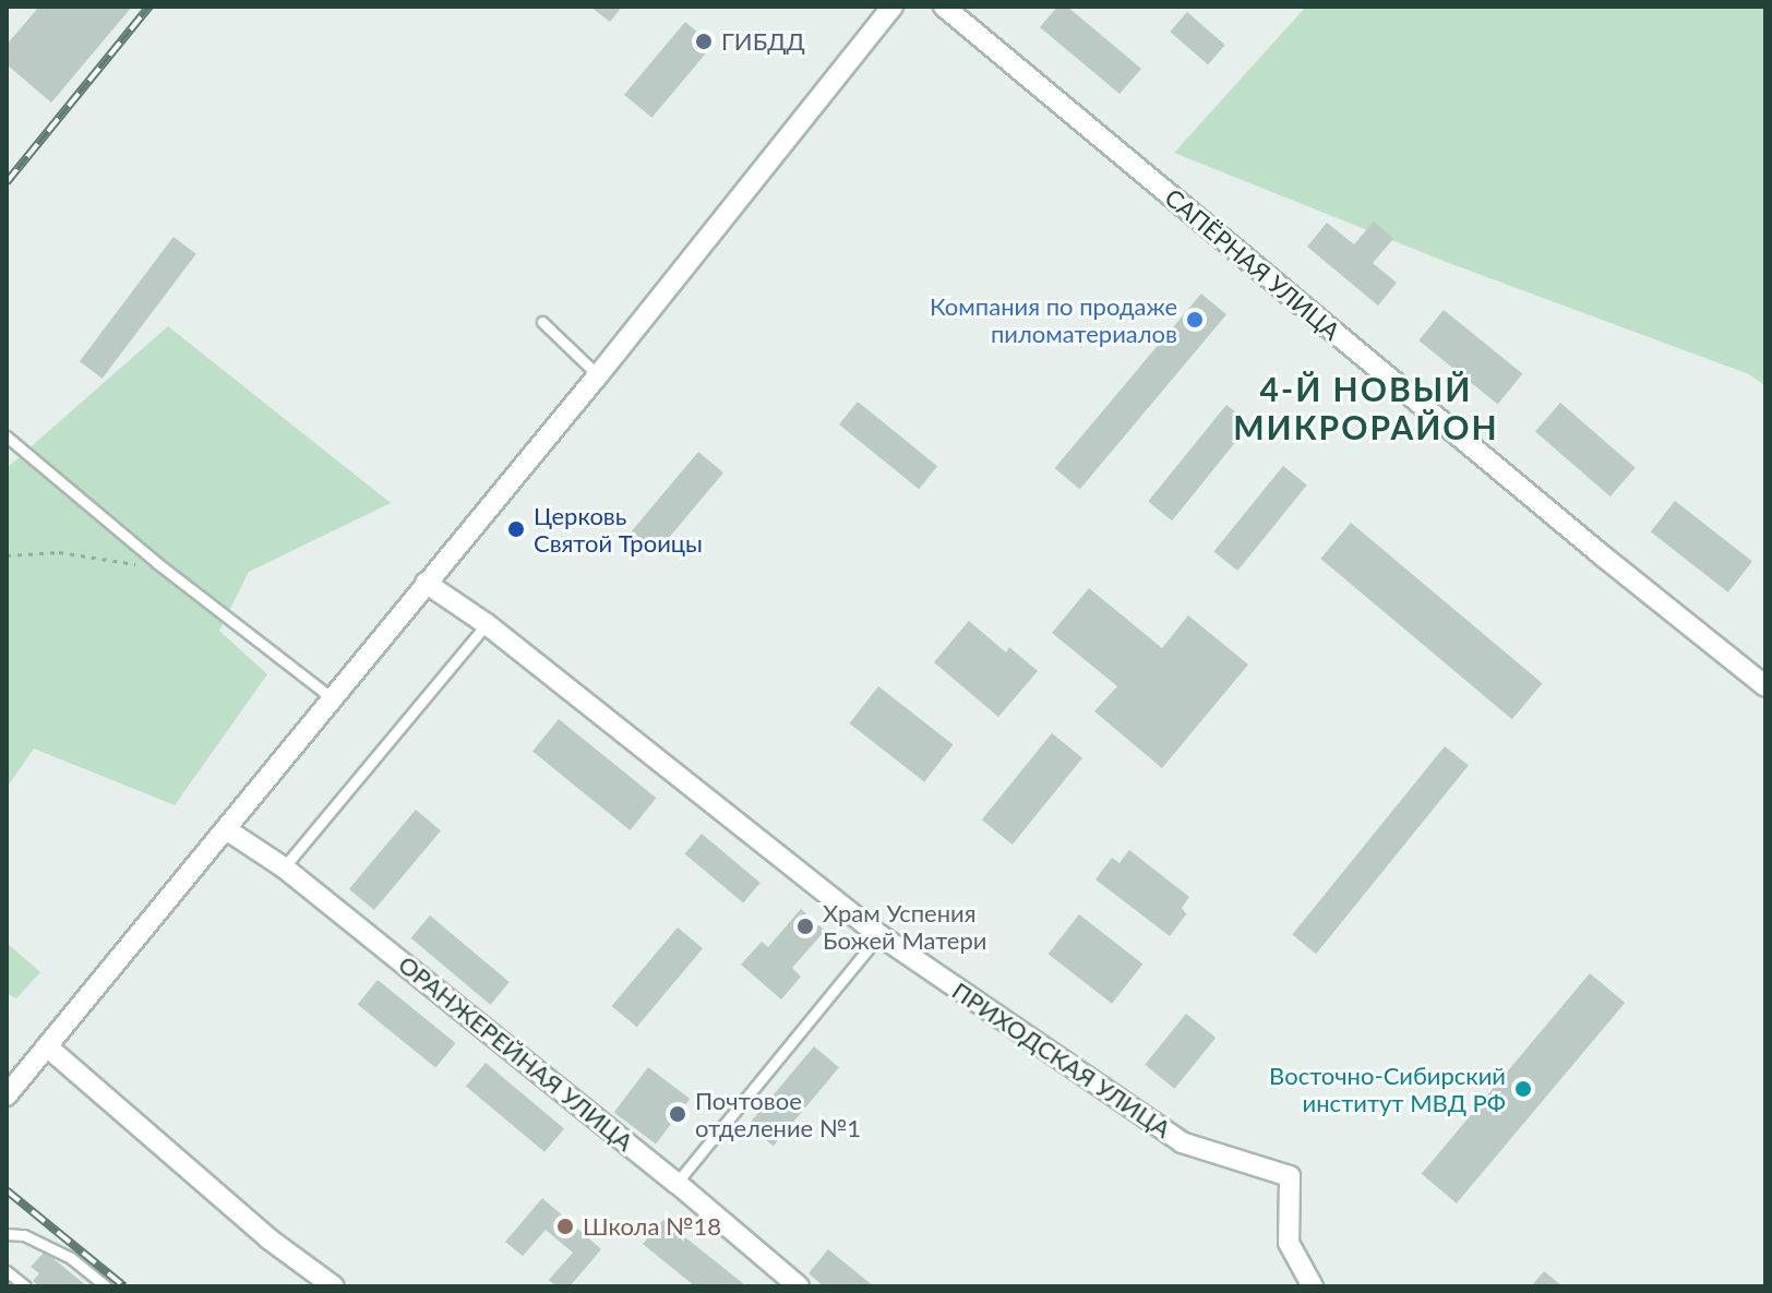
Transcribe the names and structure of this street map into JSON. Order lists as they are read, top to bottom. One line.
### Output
{"streets":{"street":["САПЁРНАЯ УЛИЦА","ОРАНЖЕРЕЙНАЯ УЛИЦА","ПРИХОДСКАЯ УЛИЦА"]},"districts":["4-Й НОВЫЙ МИКРОРАЙОН"],"places":["ГИБДД","Компания по продаже пиломатериалов","Церковь Святой Троицы","Храм Успения Божей Матери","Восточно-Сибирский институт МВД РФ","Почтовое отделение №1","Школа №18"]}
